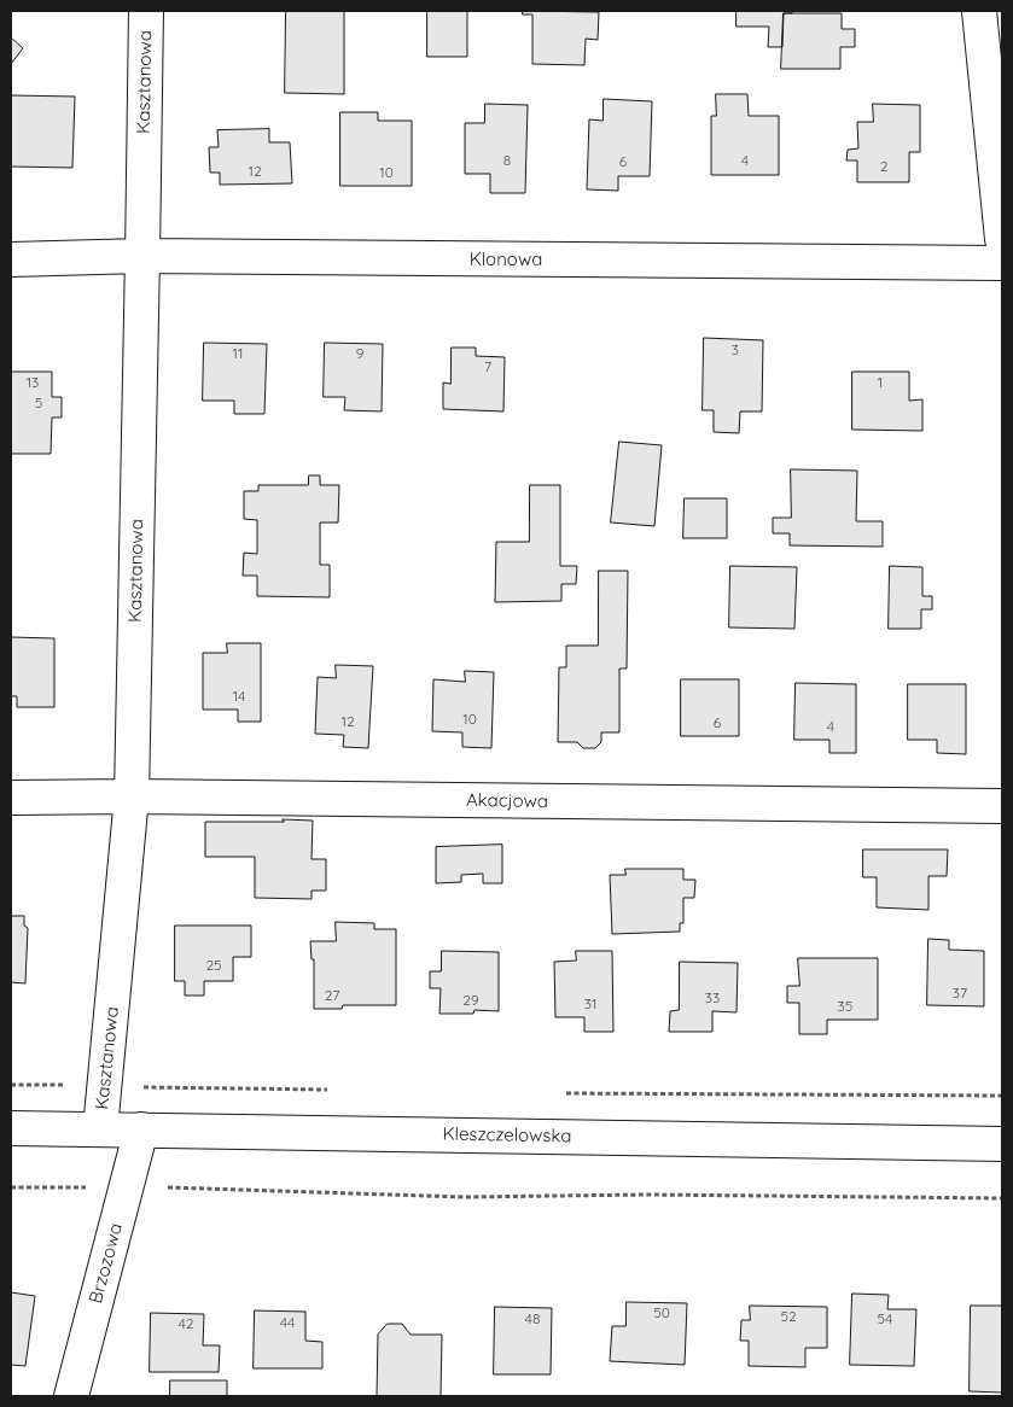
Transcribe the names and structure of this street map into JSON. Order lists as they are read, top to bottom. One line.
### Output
{"streets":{"street":["Kasztanowa","Klonowa","Akacjowa","Kleszczelowska","Brzozowa"]},"crossings":[["Kasztanowa","Klonowa"],["Kasztanowa","Akacjowa"],["Kasztanowa","Kleszczelowska"],["Kleszczelowska","Brzozowa"]],"house_numbers":["8","4","6","2","12","10","3","11","9","7","13","1","5","14","10","12","6","4","25","37","27","33","29","31","35","50","52","48","54","44","42"]}
